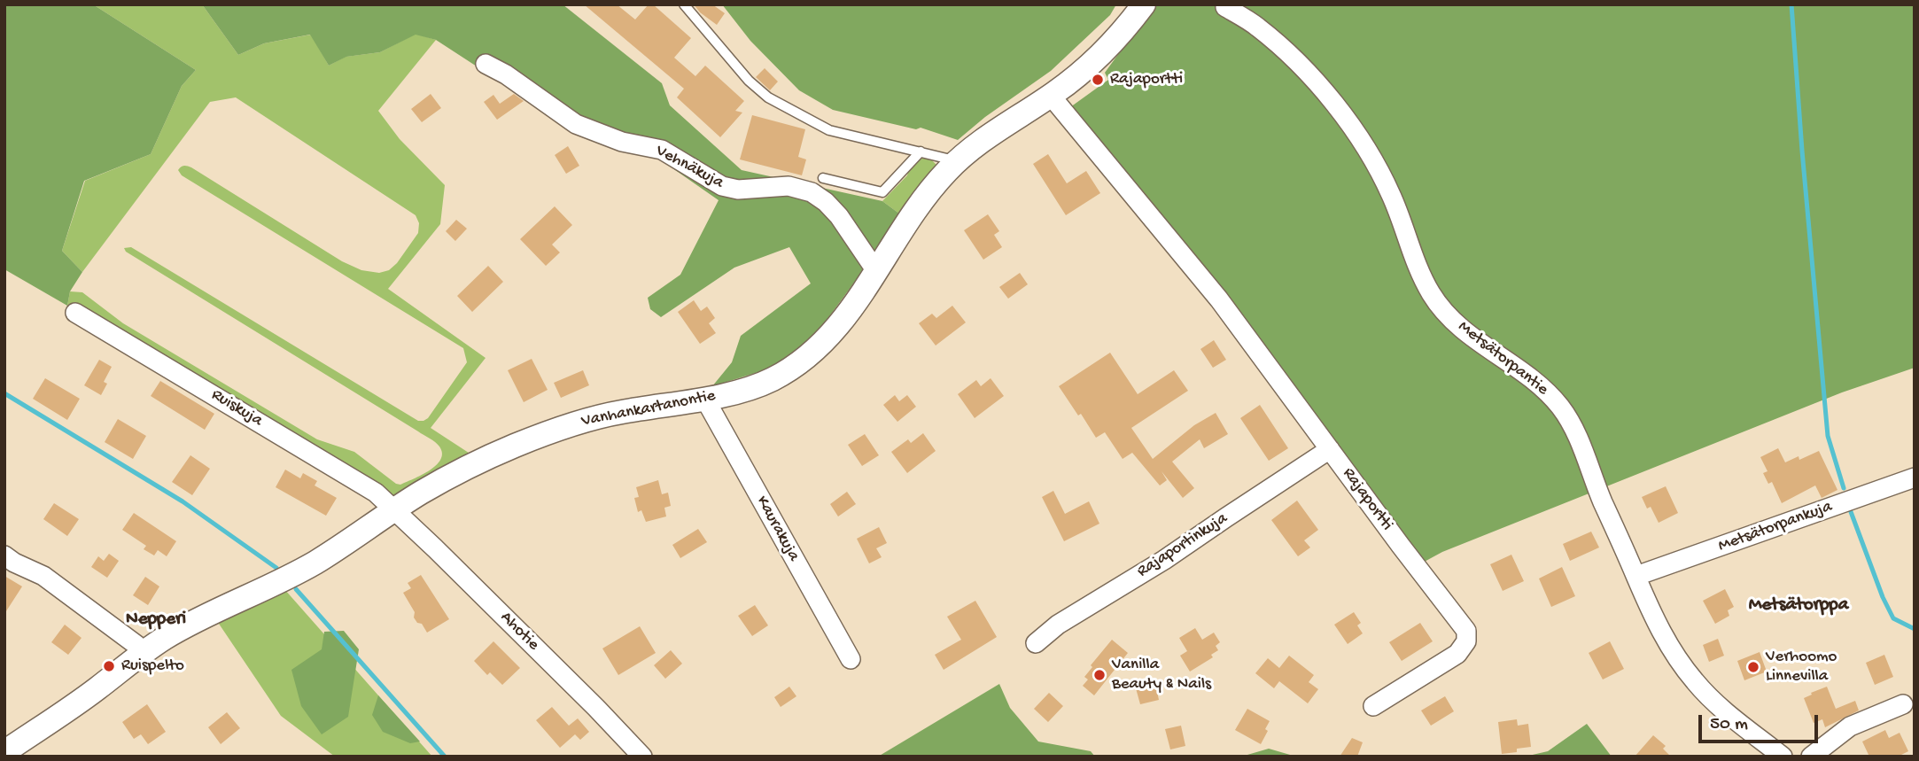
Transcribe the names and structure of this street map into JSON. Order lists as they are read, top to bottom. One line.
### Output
{"streets":{"street":["Vehnäkuja","Metsätorpantie","Ruiskuja","Vanhankartanontie","Rajaportti","Metsätorpankuja","Kaurakuja","Rajaportinkuja","Ahotie"]},"crossings":[["Vehnäkuja","Vanhankartanontie"],["Metsätorpantie","Metsätorpankuja"],["Ruiskuja","Vanhankartanontie"],["Ruiskuja","Ahotie"],["Vanhankartanontie","Rajaportti"],["Vanhankartanontie","Kaurakuja"],["Vanhankartanontie","Ahotie"],["Rajaportti","Rajaportinkuja"]],"districts":["Metsätorppa","Nepperi"],"places":["Rajaportti","Ruispelto","Verhoomo Linnevilla","Vanilla Beauty & Nails"],"scale_bar":"50 m"}
